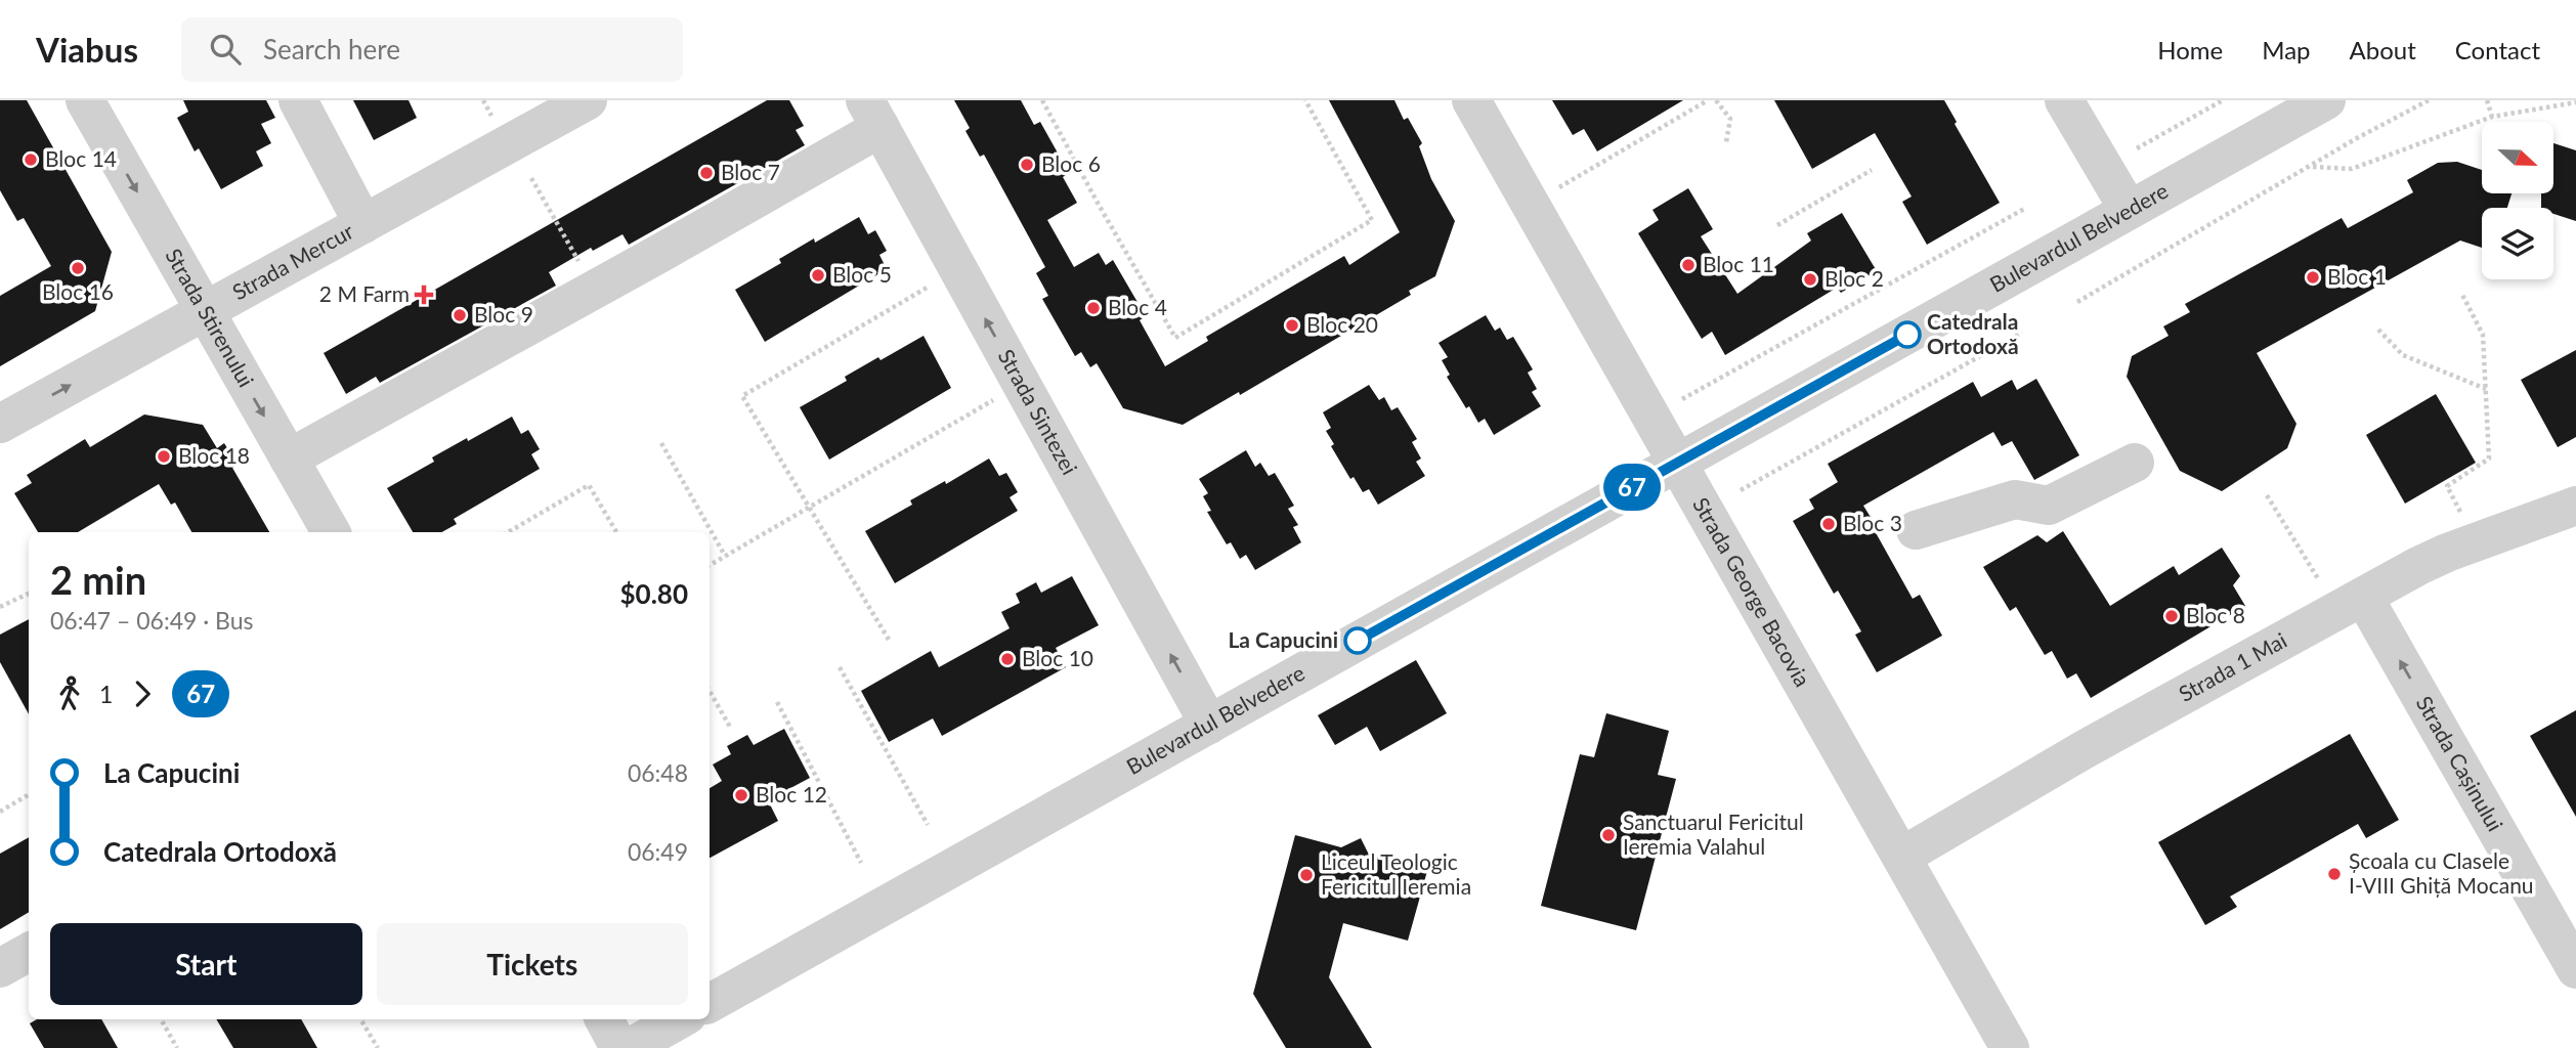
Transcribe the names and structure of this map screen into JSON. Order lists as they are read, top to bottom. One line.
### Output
{"streets":{"street":["Bulevardul Belvedere","Strada Mercur","Strada Stirenului","Strada Sintezei","Strada George Bacovia","Strada 1 Mai","Strada Cașinului"]},"crossings":[["Bulevardul Belvedere","Strada Sintezei"],["Bulevardul Belvedere","Strada George Bacovia"],["Strada Mercur","Strada Stirenului"],["Strada George Bacovia","Strada 1 Mai"],["Strada 1 Mai","Strada Cașinului"]],"one_way":["Strada Sintezei","Strada Cașinului"],"places":{"other":["Bloc 14","Bloc 6","Bloc 7","Bloc 11","Bloc 16","Bloc 5","Bloc 1","Bloc 2","Bloc 4","Bloc 9","Bloc 20","Catedrala Ortodoxă","Bloc 18","Bloc 3","Bloc 8","La Capucini","Bloc 10","Bloc 12","Sanctuarul Fericitul Ieremia Valahul","Școala cu Clasele I-VIII Ghiță Mocanu","Liceul Teologic Fericitul Ieremia"],"health":["2 M Farm"]},"lines":["bus line 67"],"north":"right","page":{"header":"Viabus","search":"Search here","nav":["Home","Map","About","Contact"],"on_map":"67","heading":["2 min","06:47 – 06:49 · Bus","$0.80"],"legs":["1","67"],"list":[{"name":"La Capucini","value":"06:48"},{"name":"Catedrala Ortodoxă","value":"06:49"}],"buttons":["Start","Tickets"]}}
